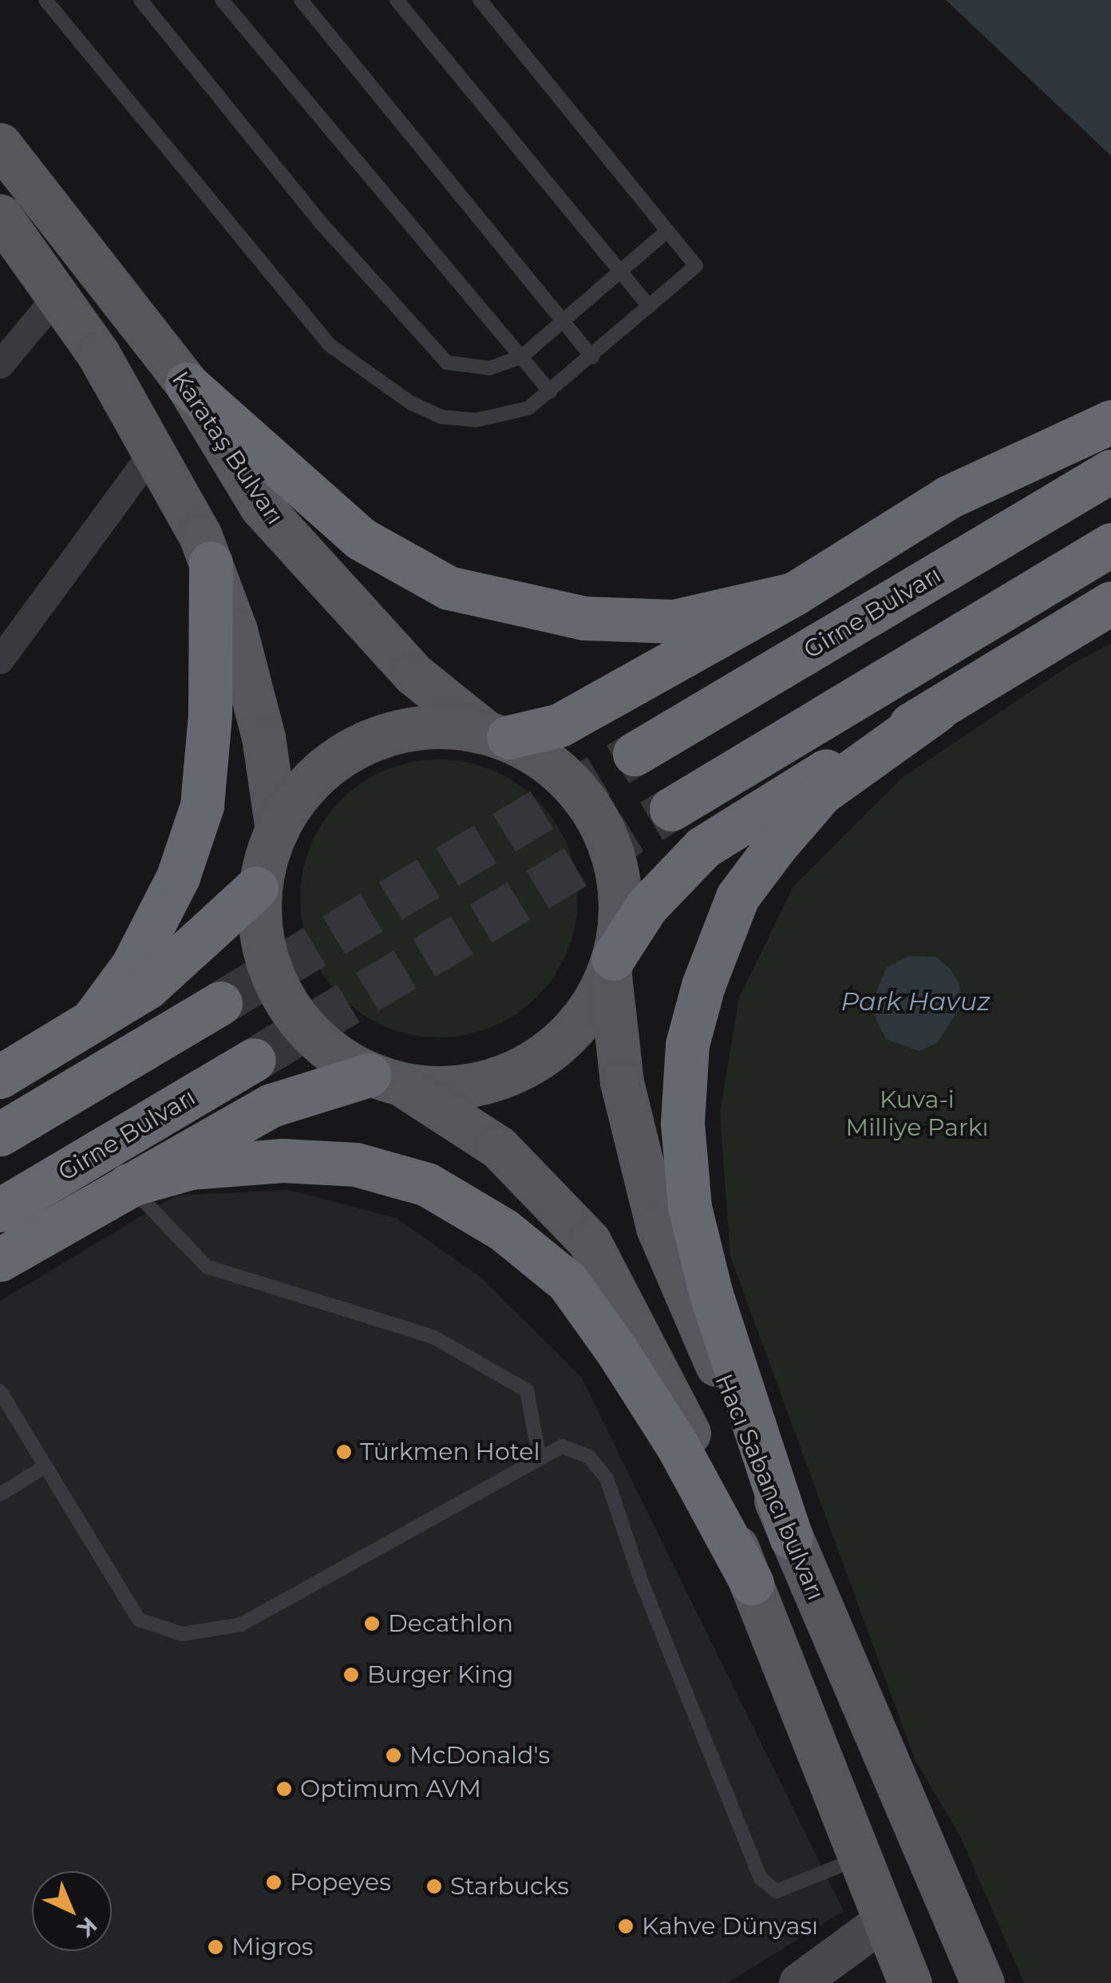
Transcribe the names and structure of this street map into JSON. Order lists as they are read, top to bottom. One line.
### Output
{"streets":{"highway":["Girne Bulvarı"],"main road":["Karataş Bulvarı","Hacı Sabancı bulvarı"]},"crossings":[["Karataş Bulvarı","Hacı Sabancı bulvarı"]],"water":["Park Havuz"],"parks":["Kuva-i Milliye Parkı"],"places":["Türkmen Hotel","Decathlon","Burger King","McDonald's","Optimum AVM","Popeyes","Starbucks","Kahve Dünyası","Migros"],"north":"bottom right"}
